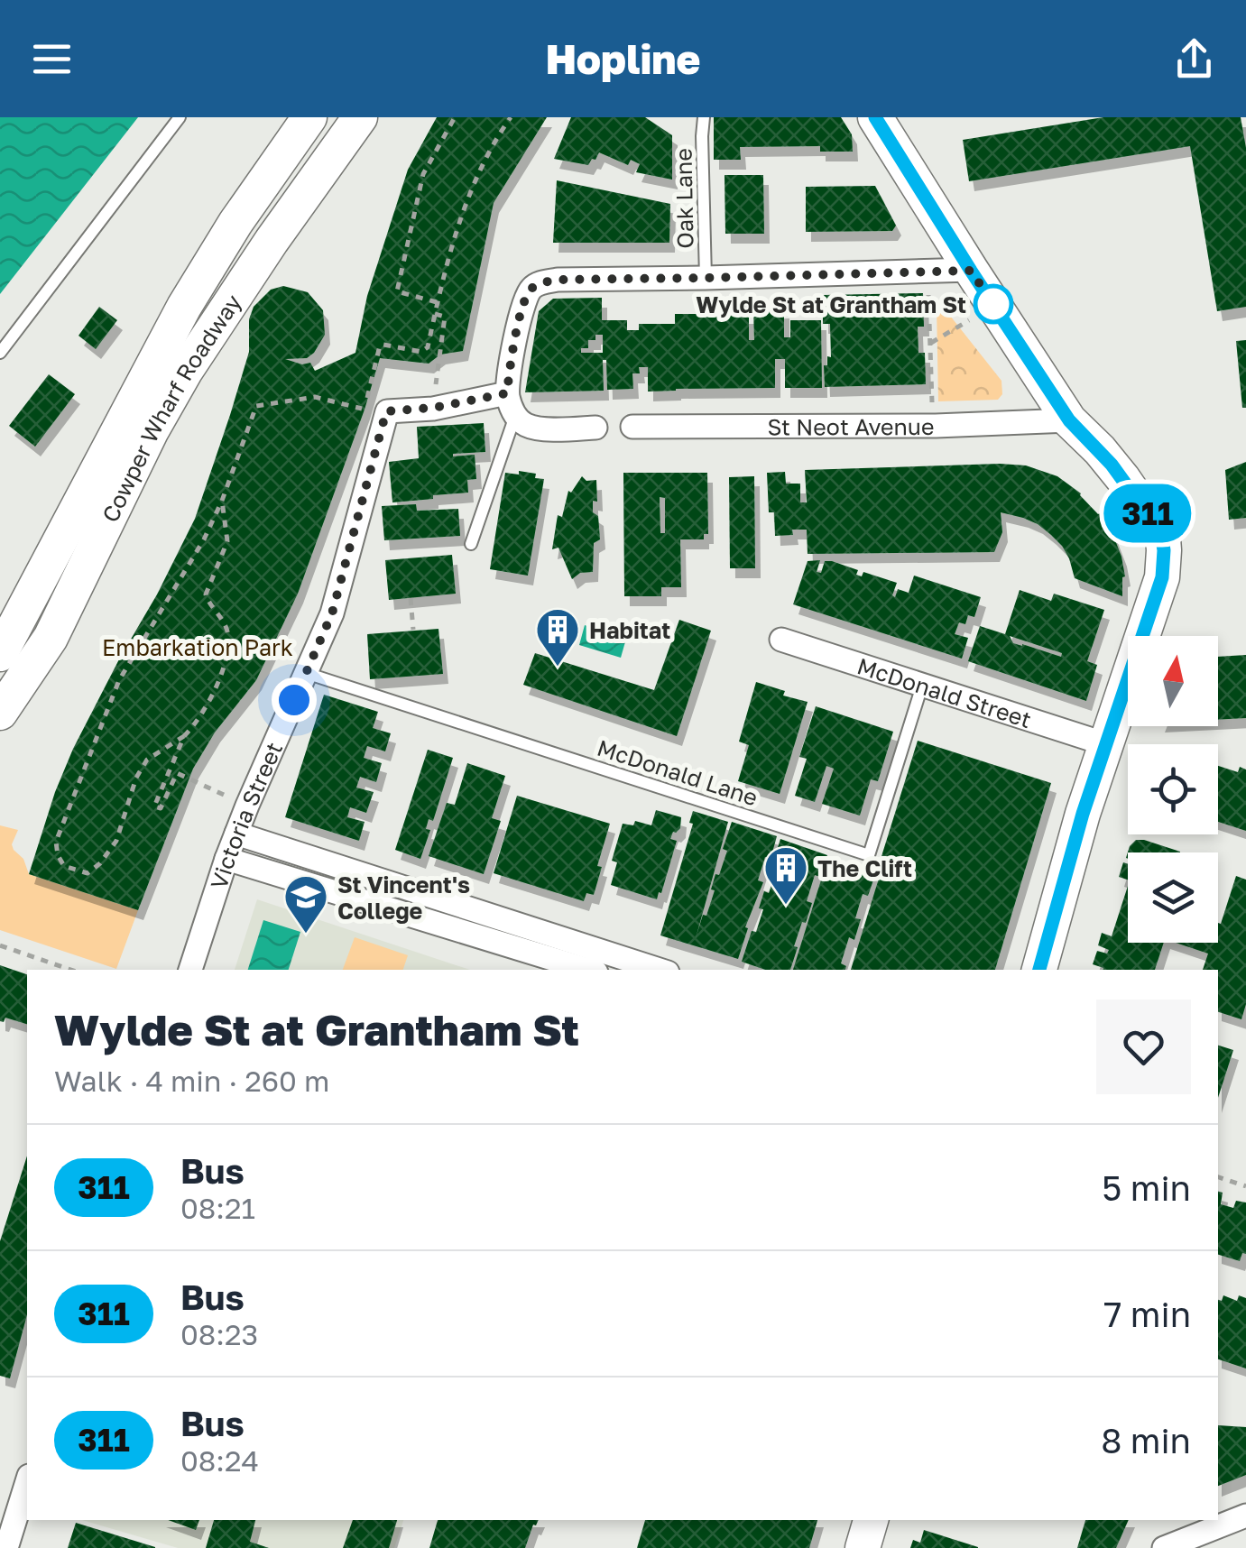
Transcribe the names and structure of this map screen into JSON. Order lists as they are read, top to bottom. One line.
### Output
{"streets":{"main road":["Cowper Wharf Roadway"],"street":["St Neot Avenue","McDonald Street","Victoria Street"],"lane":["Oak Lane","McDonald Lane"]},"crossings":[["McDonald Street","McDonald Lane"],["McDonald Lane","Victoria Street"]],"parks":["Embarkation Park"],"places":{"other":["Wylde St at Grantham St"],"building":["Habitat","The Clift"],"school or university":["St Vincent's College"]},"lines":["bus line 311"],"north":"top","page":{"header":"Hopline","on_map":"311","heading":["Wylde St at Grantham St","Walk · 4 min · 260 m"],"list":[{"mark":"311","name":"Bus","note":"08:21","value":"5 min"},{"mark":"311","name":"Bus","note":"08:23","value":"7 min"},{"mark":"311","name":"Bus","note":"08:24","value":"8 min"}]}}
